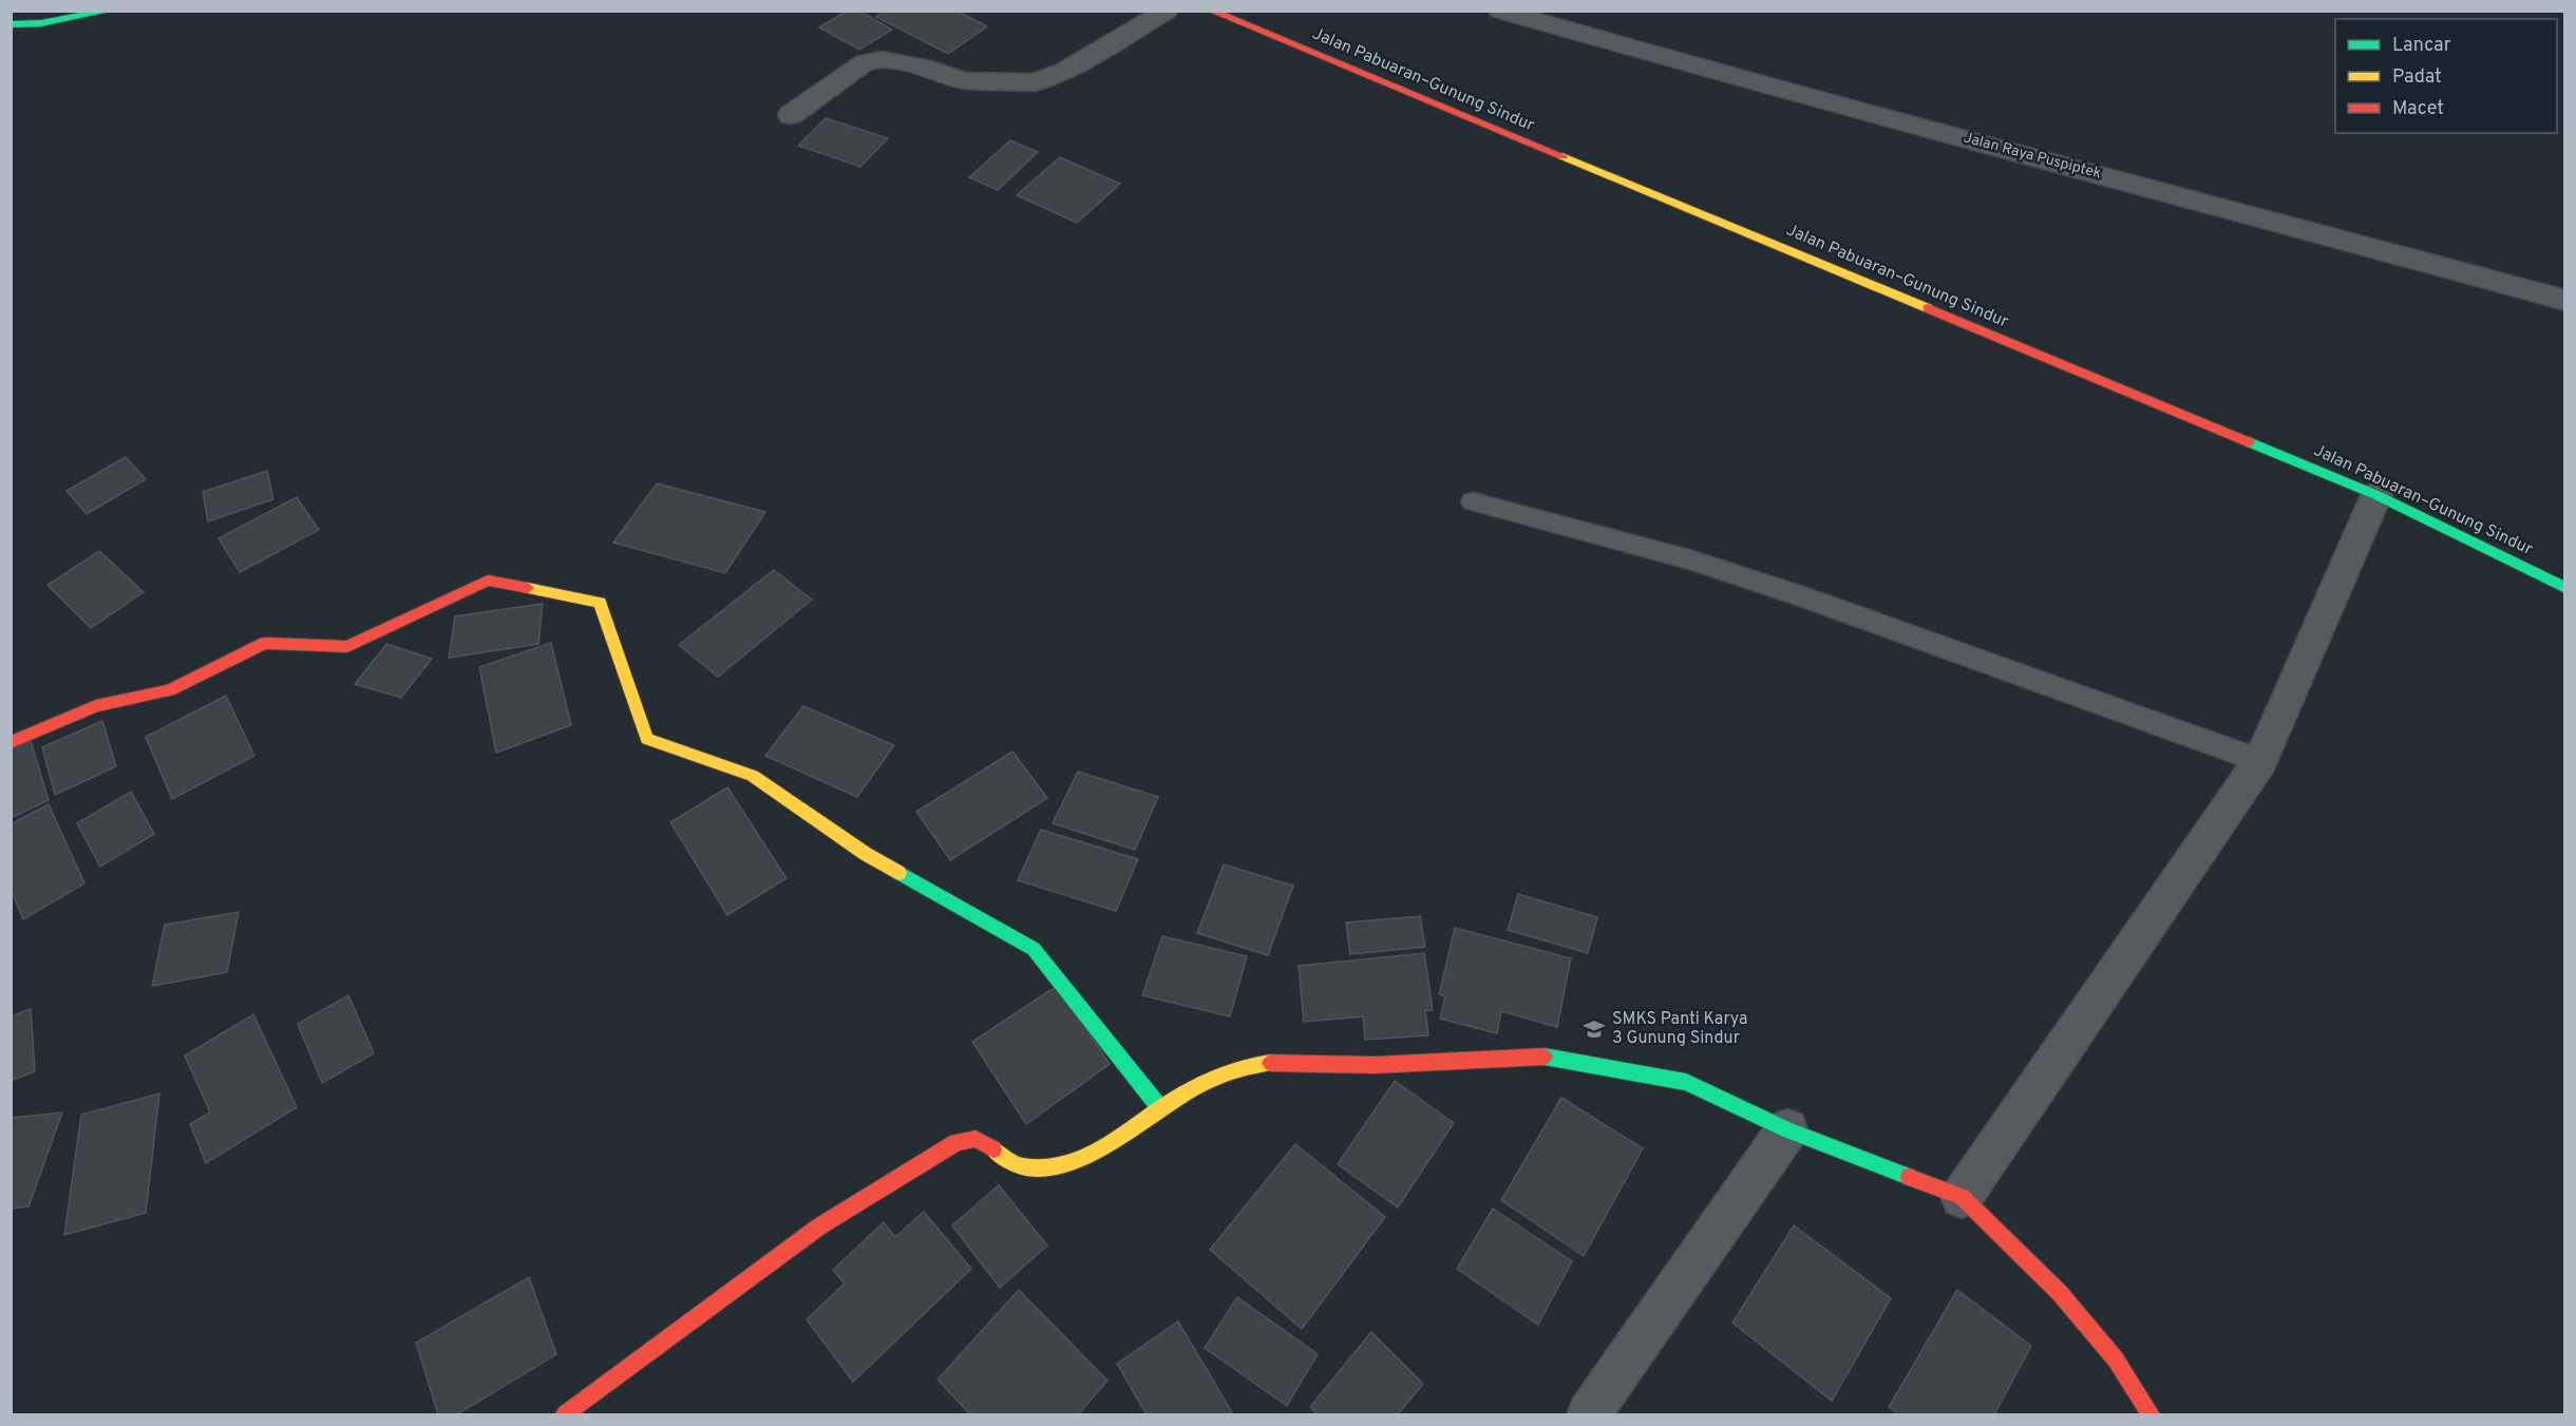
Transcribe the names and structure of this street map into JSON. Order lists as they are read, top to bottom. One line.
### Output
{"streets":{"street":["Jalan Pabuaran–Gunung Sindur","Jalan Raya Puspiptek"]},"places":{"school or university":["SMKS Panti Karya 3 Gunung Sindur"]},"legend":["Lancar","Padat","Macet"]}
